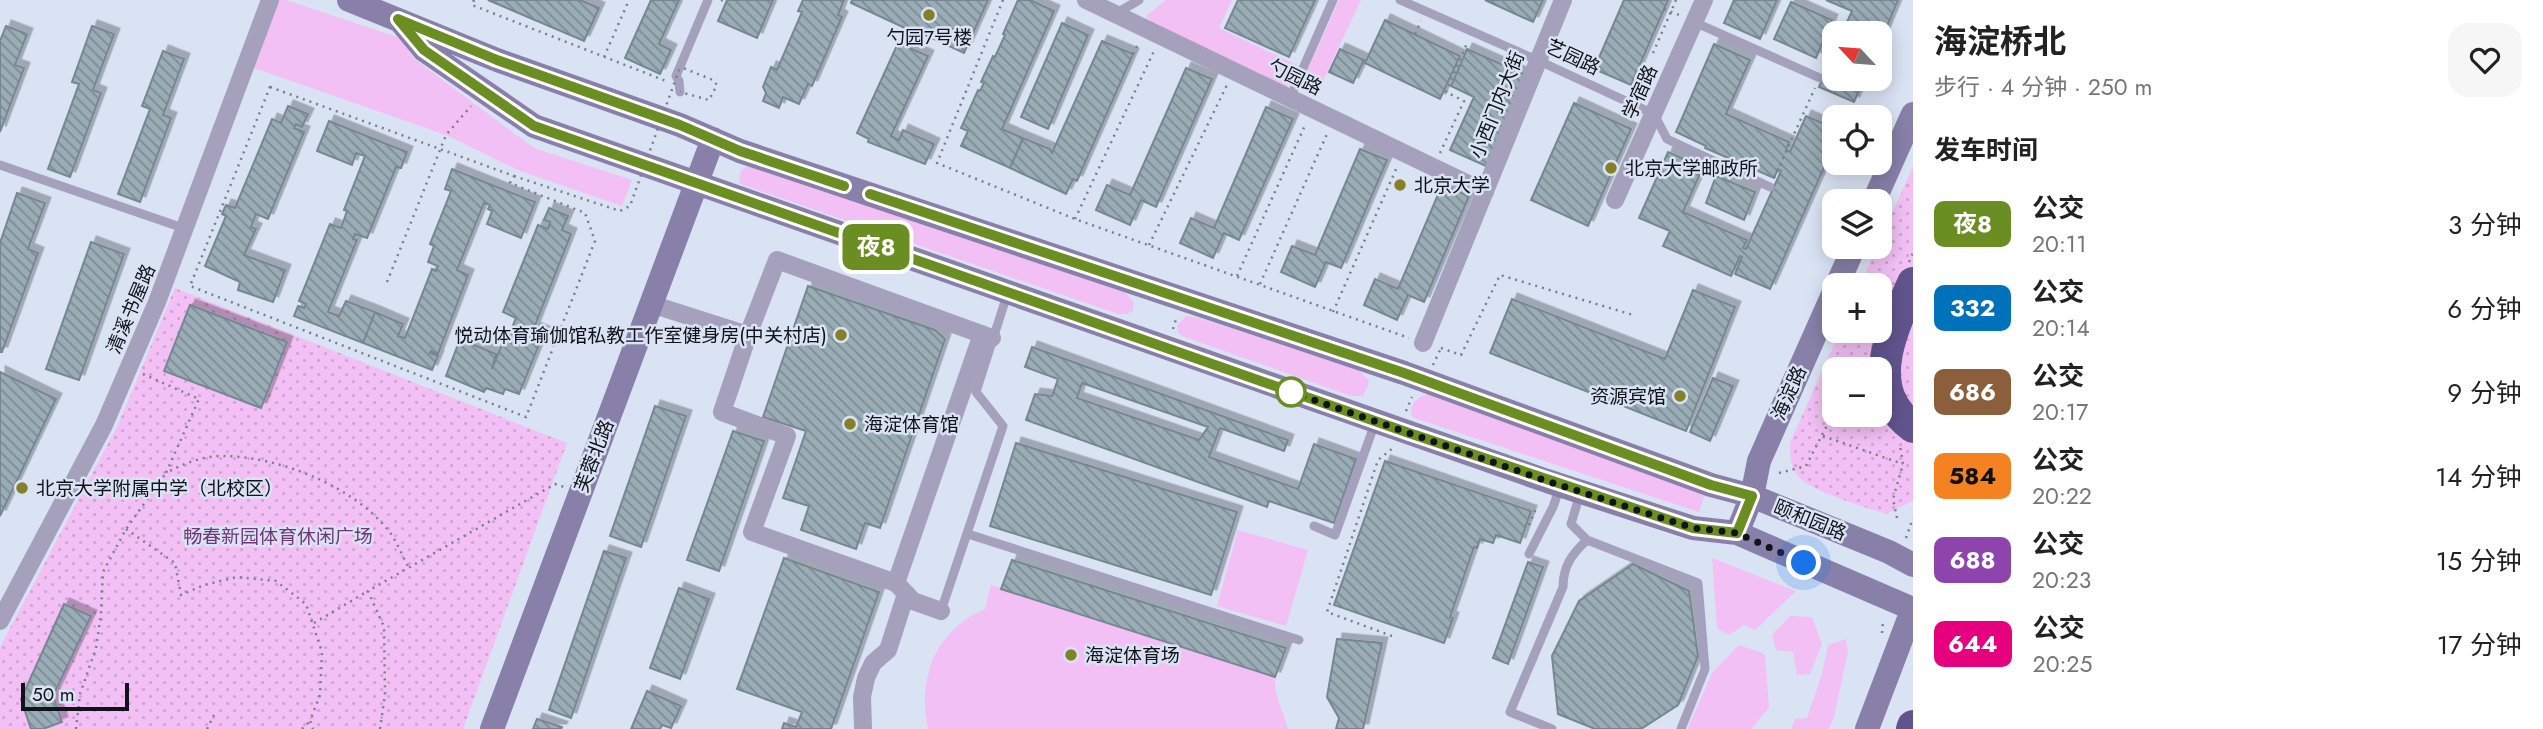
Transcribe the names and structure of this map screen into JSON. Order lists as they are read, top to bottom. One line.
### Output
{"streets":{"street":["勺园路","学宿路","小西门内大街","清溪书屋路","海淀路","芙蓉北路","颐和园路"],"lane":["艺园路"]},"crossings":[["艺园路","学宿路"],["艺园路","小西门内大街"],["勺园路","小西门内大街"],["海淀路","颐和园路"],["芙蓉北路","颐和园路"]],"parks":["畅春新园体育休闲广场"],"places":["勺园7号楼","北京大学邮政所","北京大学","悦动体育瑜伽馆私教工作室健身房(中关村店)","资源宾馆","海淀体育馆","北京大学附属中学（北校区）","海淀体育场"],"lines":["bus line 夜8"],"scale_bar":"50 m","north":"top left","page":{"on_map":"夜8","heading":[["海淀桥北","步行 · 4 分钟 · 250 m"],"发车时间"],"map_buttons":["+","−"],"list":[{"mark":"夜8","name":"公交","note":"20:11","value":"3 分钟"},{"mark":"332","name":"公交","note":"20:14","value":"6 分钟"},{"mark":"686","name":"公交","note":"20:17","value":"9 分钟"},{"mark":"584","name":"公交","note":"20:22","value":"14 分钟"},{"mark":"688","name":"公交","note":"20:23","value":"15 分钟"},{"mark":"644","name":"公交","note":"20:25","value":"17 分钟"}],"scale":"50 m"}}
